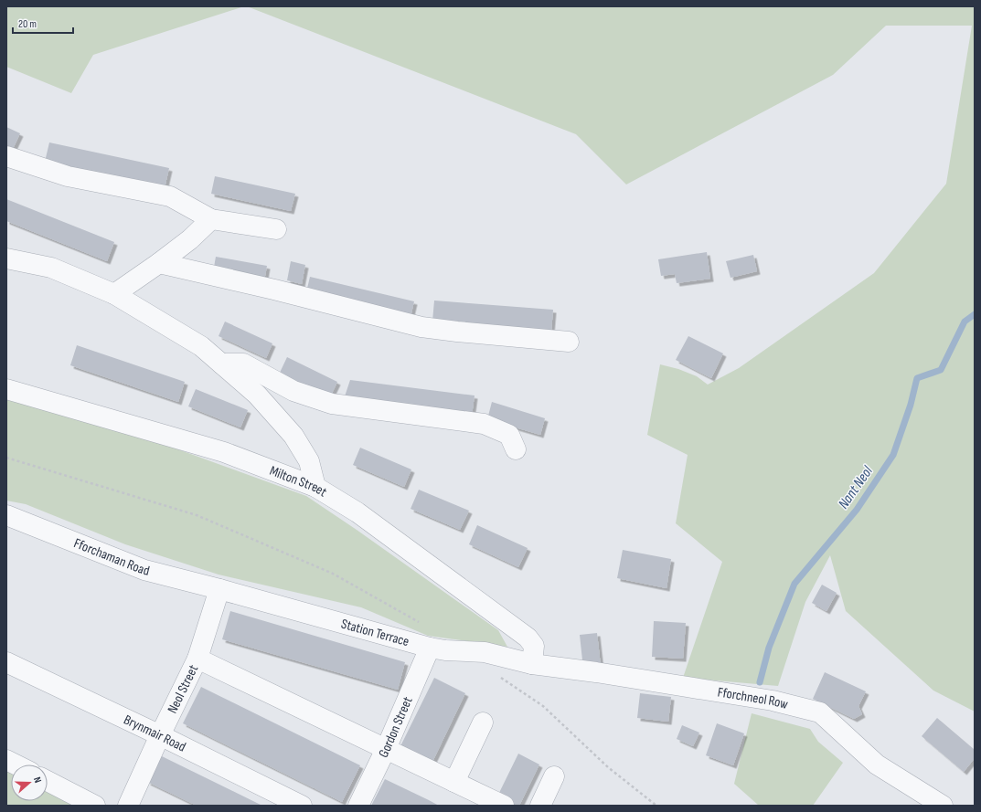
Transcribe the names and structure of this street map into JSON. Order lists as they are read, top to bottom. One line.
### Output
{"streets":{"street":["Milton Street","Fforchaman Road","Station Terrace","Neol Street","Fforchneol Row","Gordon Street","Brynmair Road"]},"crossings":[["Milton Street","Station Terrace"],["Milton Street","Fforchneol Row"],["Fforchaman Road","Station Terrace"],["Fforchaman Road","Neol Street"],["Station Terrace","Neol Street"],["Station Terrace","Fforchneol Row"],["Station Terrace","Gordon Street"],["Neol Street","Brynmair Road"]],"water":["Nant Neol"],"scale_bar":"20 m","north":"right"}
